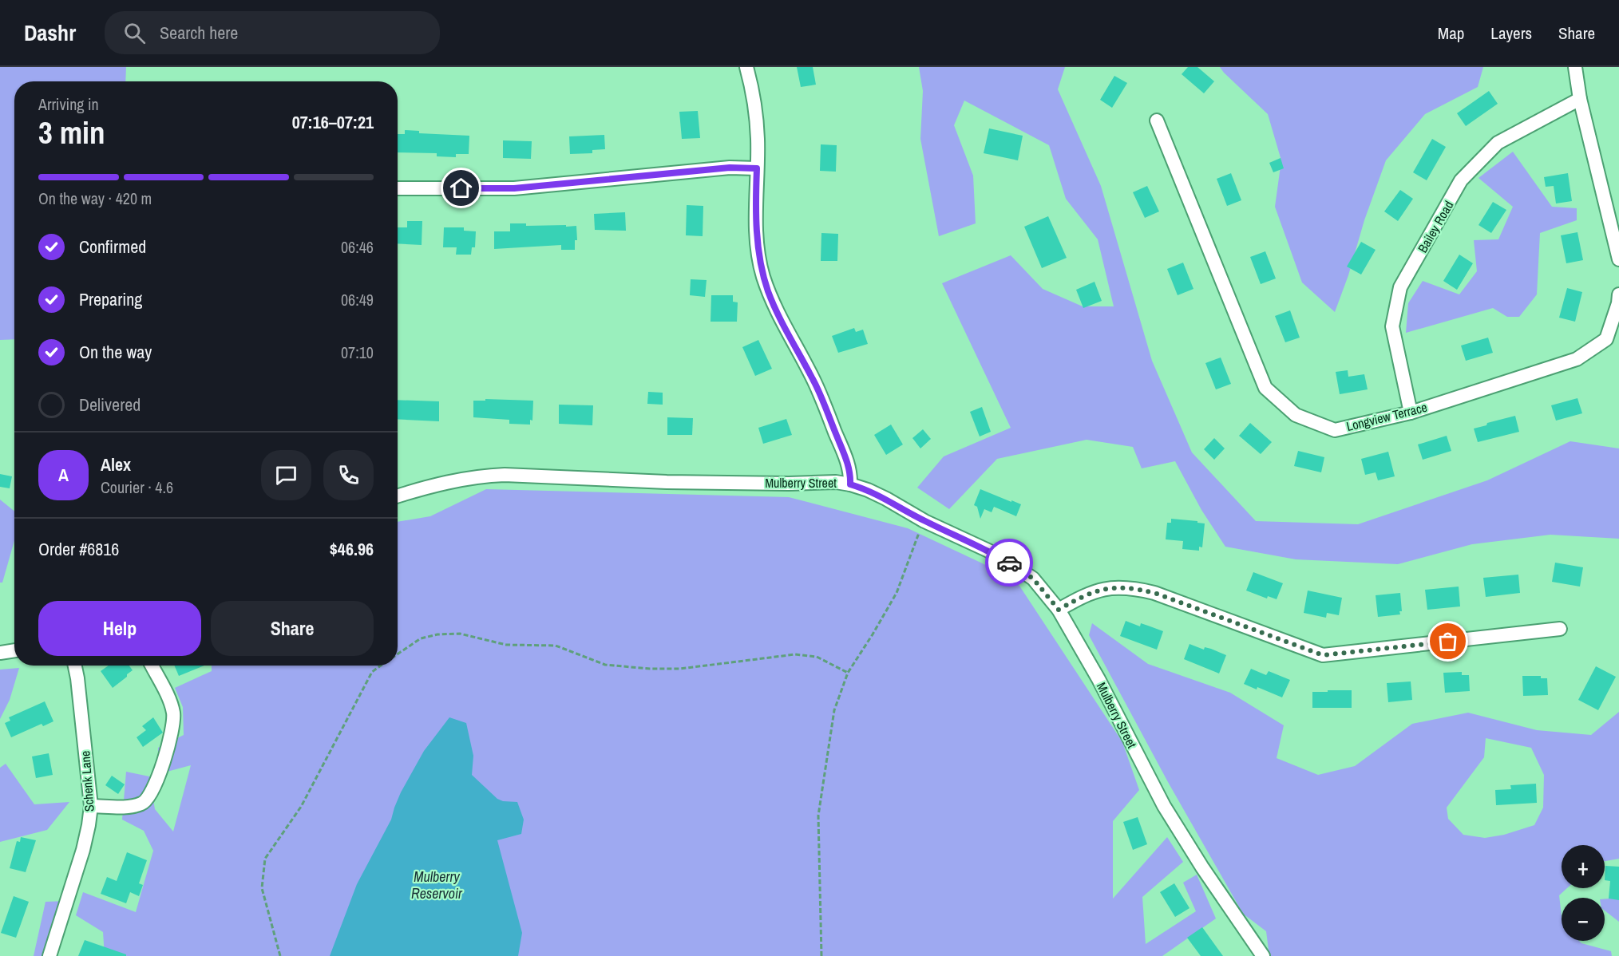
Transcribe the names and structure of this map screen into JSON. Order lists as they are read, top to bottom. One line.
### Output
{"streets":{"street":["Bailey Road","Longview Terrace","Mulberry Street","Schenk Lane"]},"crossings":[["Bailey Road","Longview Terrace"]],"water":["Mulberry Reservoir"],"page":{"header":"Dashr","search":"Search here","nav":["Map","Layers","Share"],"heading":["3 min","Arriving in","07:16–07:21"],"panel":["Alex","Courier · 4.6","Order #6816","$46.96"],"bar":"On the way · 420 m","list":[["Confirmed","06:46"],["Preparing","06:49"],["On the way","07:10"],"Delivered"],"round":"A","buttons":["Help","Share"],"map_buttons":["+","−"]}}
